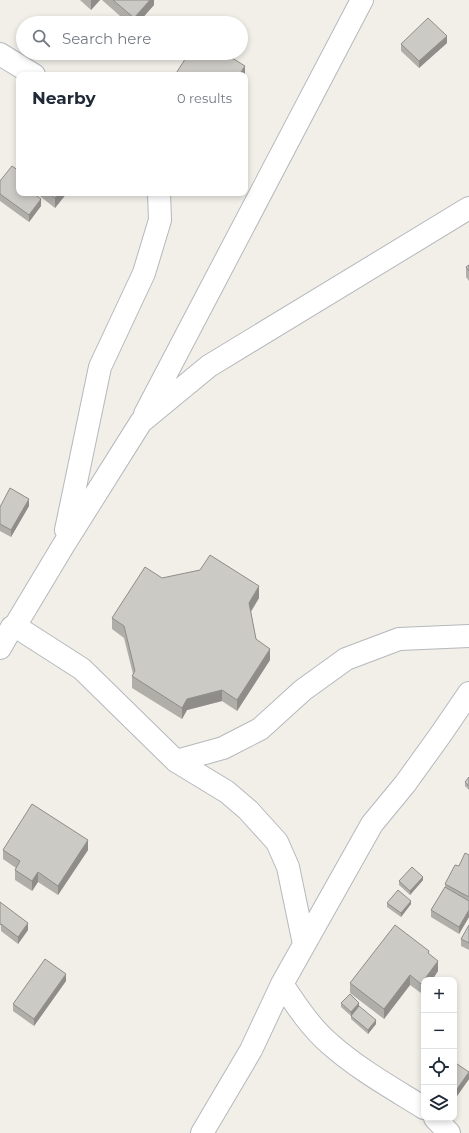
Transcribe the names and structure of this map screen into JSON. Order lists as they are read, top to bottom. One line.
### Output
{"page":{"search":"Search here","heading":["Nearby","0 results"],"map_buttons":["+","−"]}}
